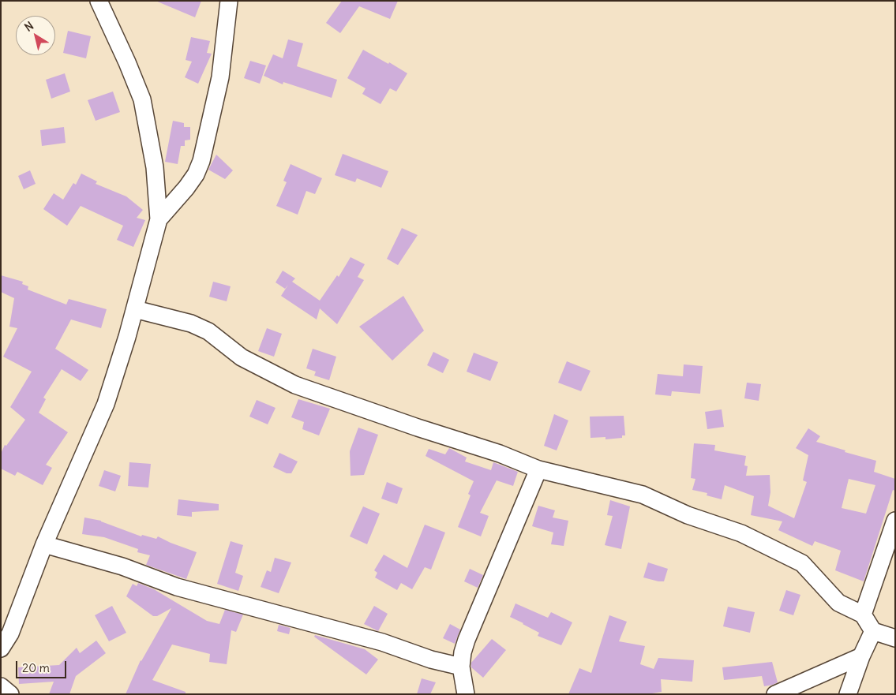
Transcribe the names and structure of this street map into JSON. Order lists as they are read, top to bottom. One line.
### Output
{"scale_bar":"20 m","north":"top left"}
